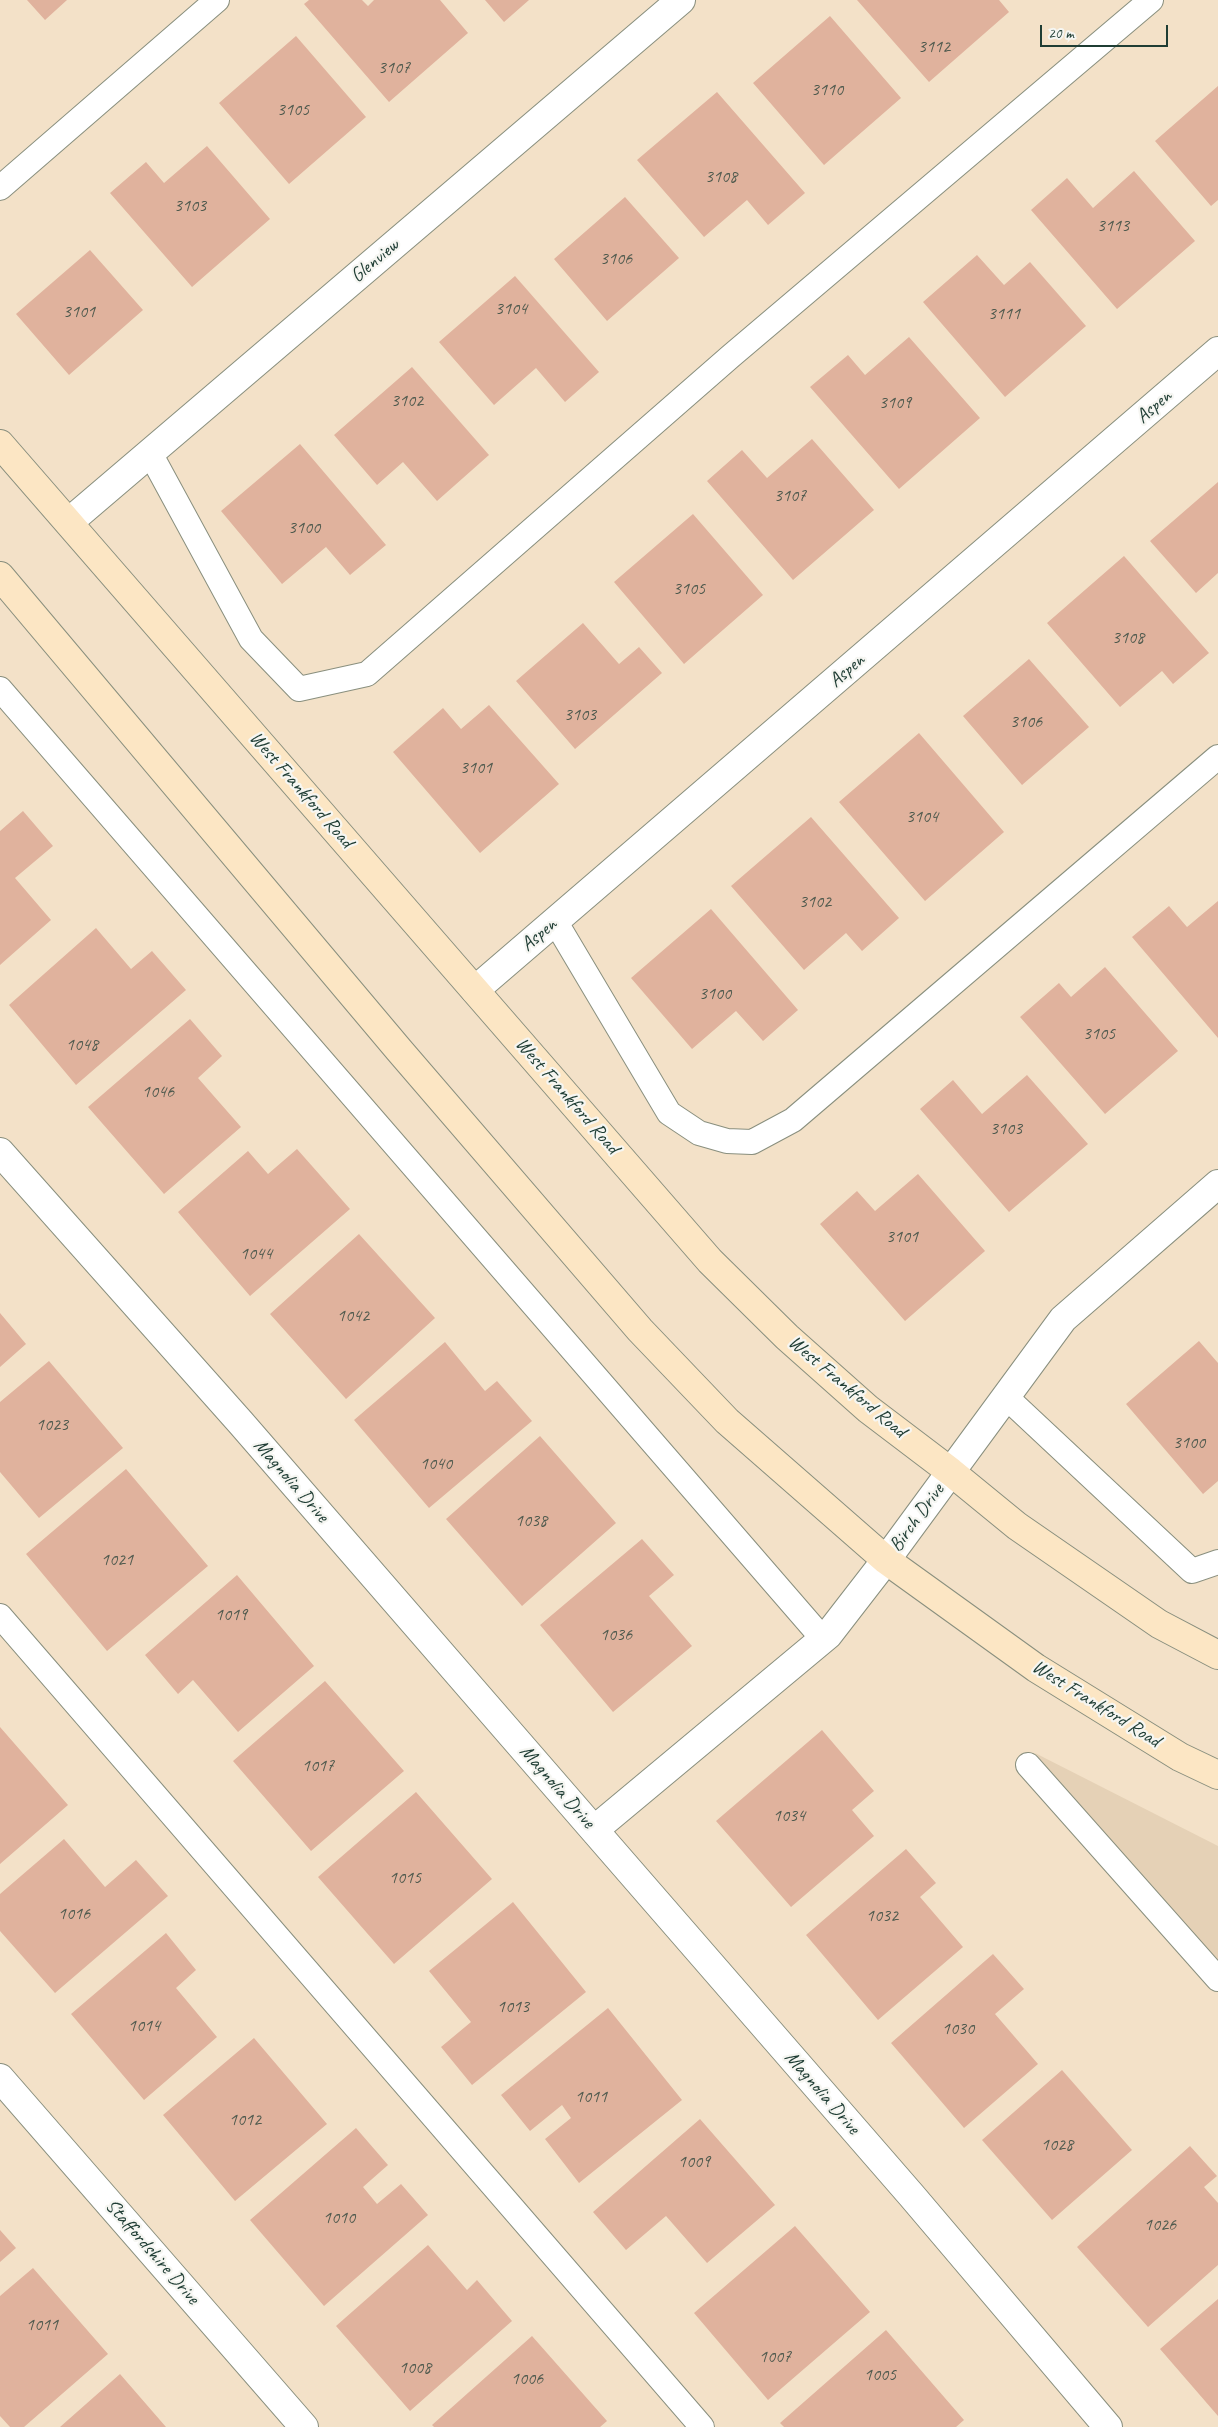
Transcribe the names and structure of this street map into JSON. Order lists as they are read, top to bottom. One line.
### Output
{"streets":{"main road":["West Frankford Road"],"street":["Glenview","Aspen","Magnolia Drive","Birch Drive","Staffordshire Drive"]},"crossings":[["Glenview","West Frankford Road"],["Aspen","West Frankford Road"],["West Frankford Road","Birch Drive"],["Magnolia Drive","Birch Drive"]],"house_numbers":["3112","3107","3110","3105","3108","3103","3113","3106","3104","3101","3111","3102","3109","3107","3100","3105","3108","3103","3106","3101","3104","3102","3100","3105","1048","1046","3103","3101","1044","1042","1023","3100","1040","1038","1021","1019","1036","1017","1034","1015","1016","1032","1013","1014","1030","1011","1012","1028","1009","1010","1026","1011","1007","1008","1005","1006"],"scale_bar":"20 m"}
